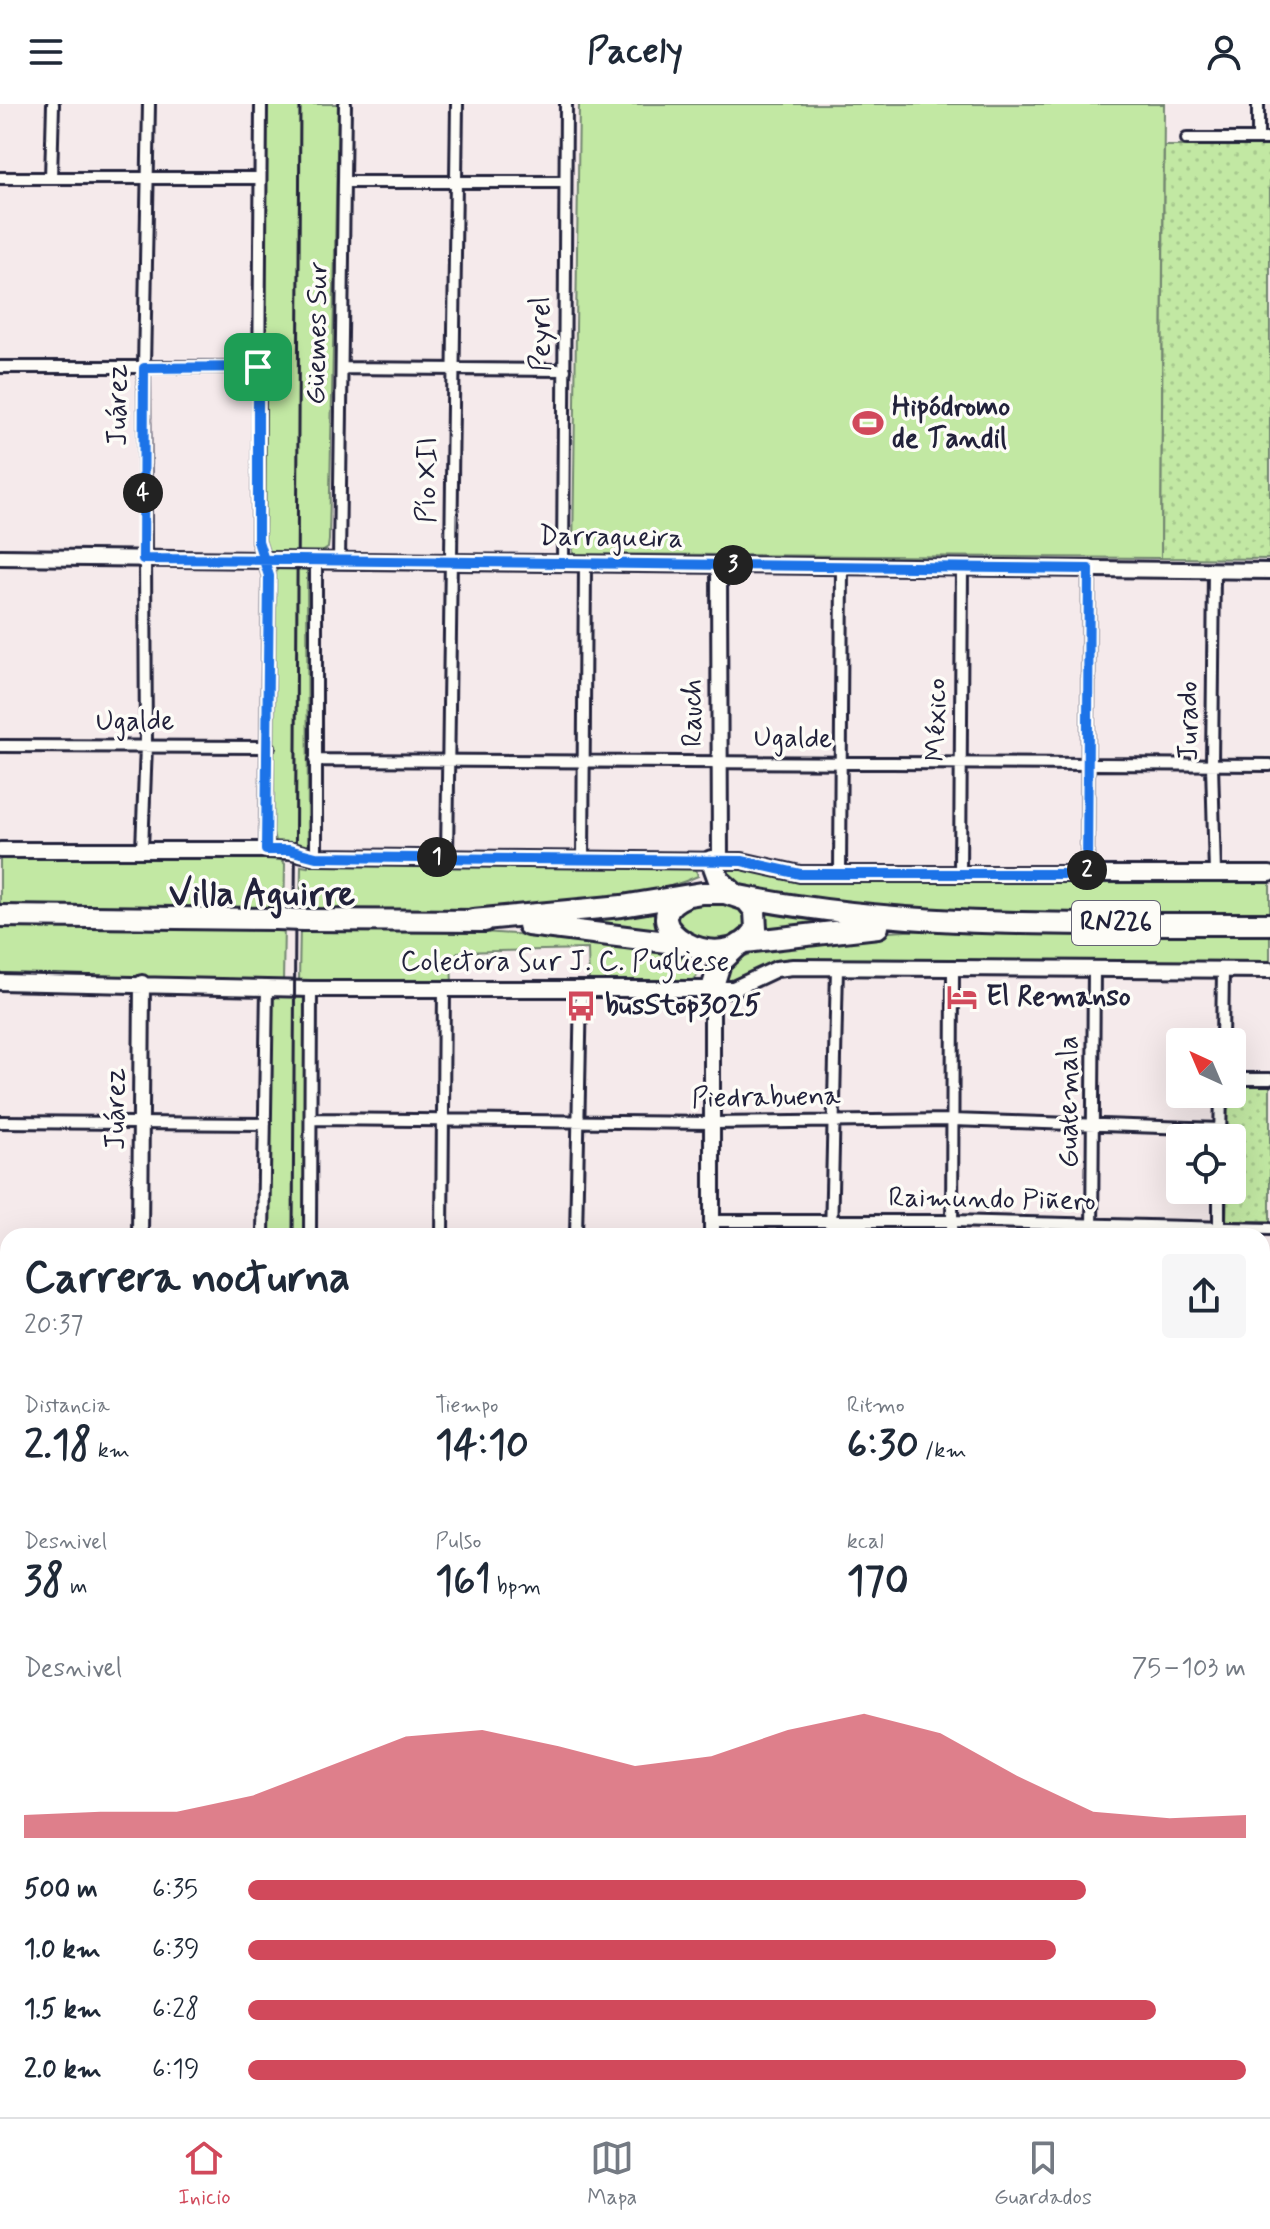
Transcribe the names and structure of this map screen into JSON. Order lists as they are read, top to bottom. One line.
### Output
{"streets":{"highway":["RN226"],"main road":["Juárez","Darragueira","Rauch","Colectora Sur J. C. Pugliese"],"street":["Güemes Sur","Peyrel","Pío XII","México","Jurado","Ugalde","Piedrabuena","Guatemala","Raimundo Piñero"]},"crossings":[["Güemes Sur","Darragueira"],["Peyrel","Darragueira"],["Juárez","Darragueira"],["Juárez","Ugalde"],["Juárez","Colectora Sur J. C. Pugliese"],["Pío XII","Darragueira"],["Pío XII","Ugalde"],["Darragueira","Rauch"],["Darragueira","México"],["Darragueira","Jurado"],["Rauch","Ugalde"],["México","Ugalde"],["Jurado","Ugalde"],["Colectora Sur J. C. Pugliese","Guatemala"],["Piedrabuena","Guatemala"]],"districts":["Villa Aguirre"],"places":{"sports":["Hipódromo de Tandil"],"hotel":["El Remanso"],"bus stop":["busStop3025"]},"north":"top left","page":{"header":"Pacely","pins":["4","3","1","2"],"heading":["Carrera nocturna","20:37"],"stats":[["Distancia","2.18 km"],["Tiempo","14:10"],["Ritmo","6:30 /km"],["Desnivel","38 m"],["Pulso","161 bpm"],["kcal","170"]],"chart":["Desnivel","75–103 m"],"list":[{"name":"500 m","note":"6:35"},{"name":"1.0 km","note":"6:39"},{"name":"1.5 km","note":"6:28"},{"name":"2.0 km","note":"6:19"}],"tabs":["Inicio","Mapa","Guardados"]}}
